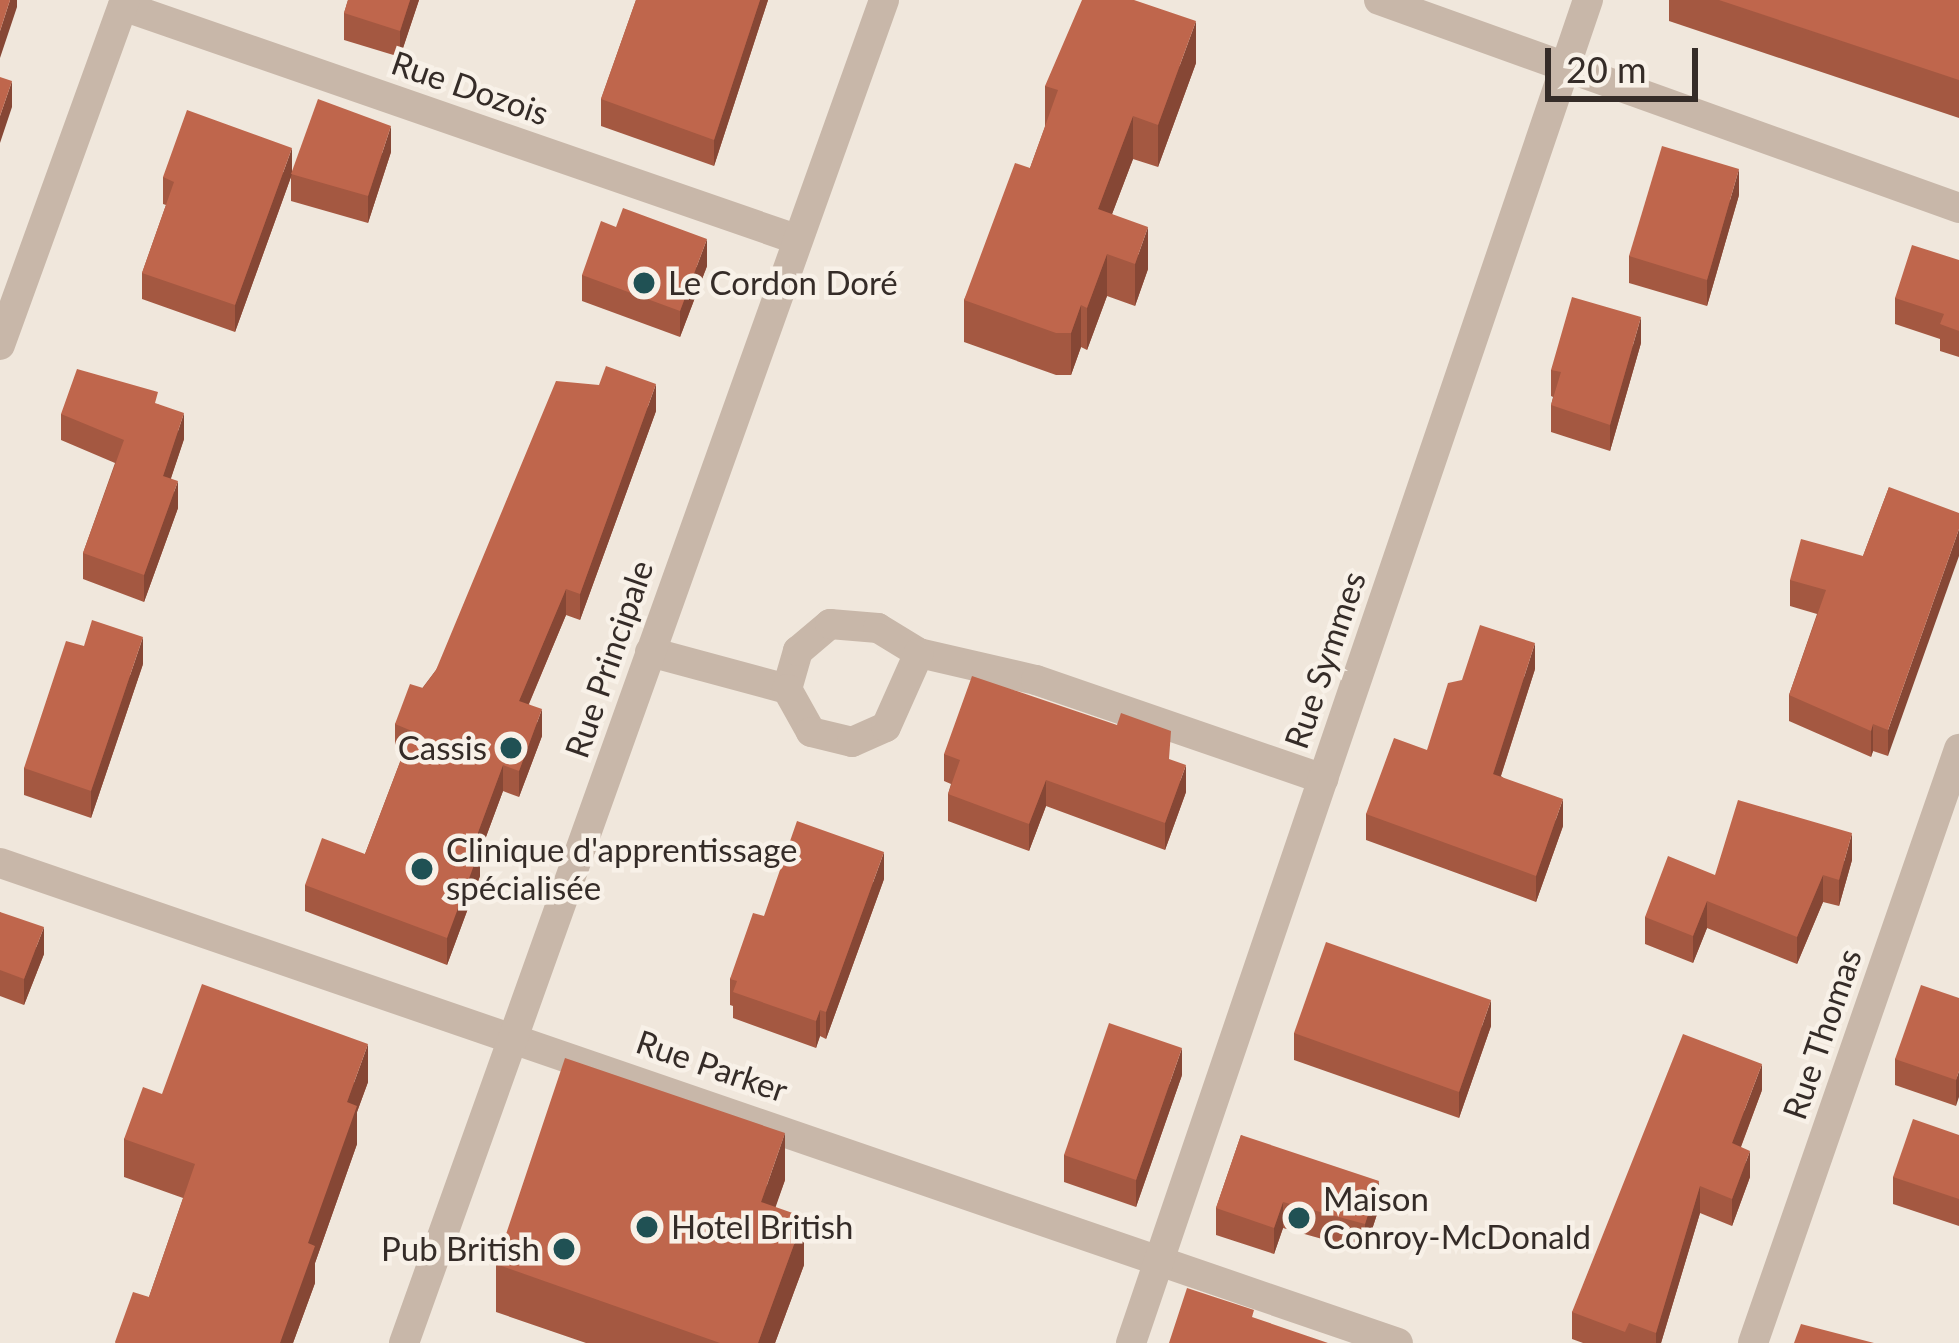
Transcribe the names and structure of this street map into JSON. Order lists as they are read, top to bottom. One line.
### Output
{"streets":{"street":["Rue Dozois","Rue Principale","Rue Symmes","Rue Thomas","Rue Parker"]},"crossings":[["Rue Dozois","Rue Principale"],["Rue Principale","Rue Parker"],["Rue Symmes","Rue Parker"]],"places":["Le Cordon Doré","Cassis","Clinique d'apprentissage spécialisée","Maison Conroy-McDonald","Hotel British","Pub British"],"scale_bar":"20 m"}
